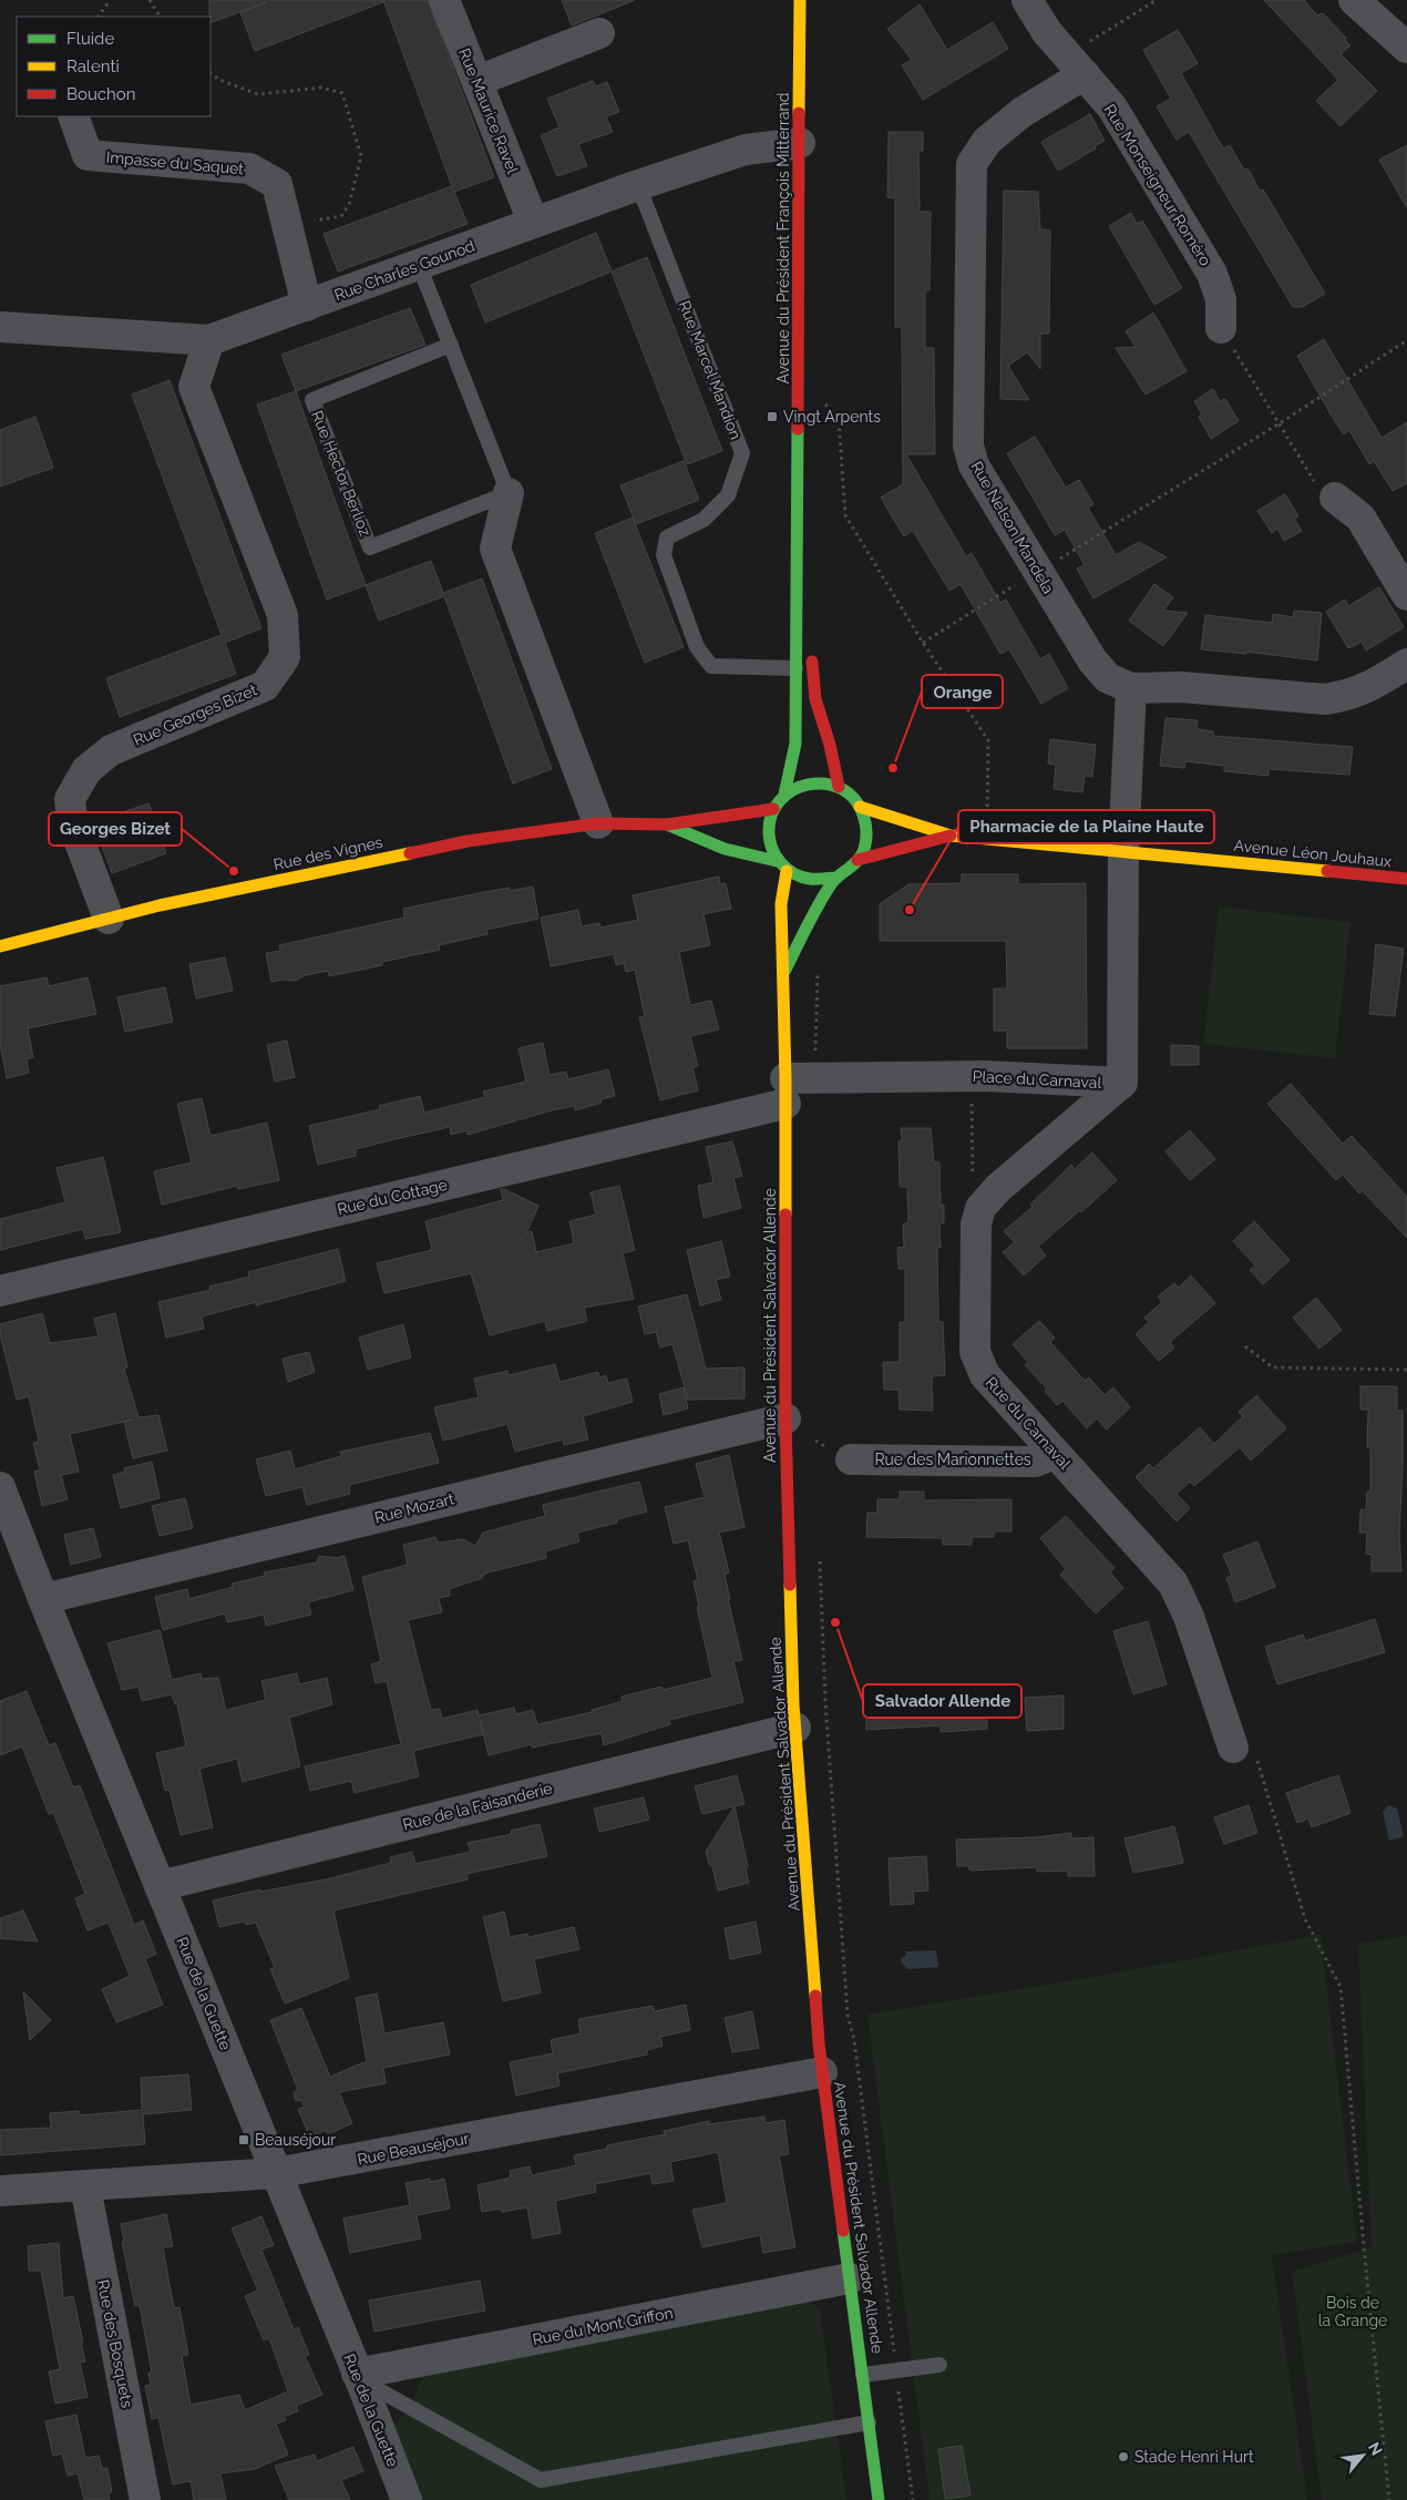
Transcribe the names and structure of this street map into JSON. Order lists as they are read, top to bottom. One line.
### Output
{"streets":{"street":["Rue Maurice Ravel","Impasse du Saquet","Rue Monseigneur Roméro","Avenue du Président François Mitterrand","Rue Charles Gounod","Rue Nelson Mandela","Rue Georges Bizet","Rue des Vignes","Avenue Léon Jouhaux","Place du Carnaval","Rue du Cottage","Avenue du Président Salvador Allende","Rue du Carnaval","Rue des Marionnettes","Rue Mozart","Rue de la Faisanderie","Rue de la Guette","Rue Beauséjour","Rue du Mont Griffon","Rue des Bosquets"],"lane":["Rue Marcel Mandion","Rue Hector Berlioz"]},"crossings":[["Rue Maurice Ravel","Rue Charles Gounod"],["Impasse du Saquet","Rue Charles Gounod"],["Rue Monseigneur Roméro","Rue Nelson Mandela"],["Avenue du Président François Mitterrand","Rue Charles Gounod"],["Avenue du Président François Mitterrand","Rue Marcel Mandion"],["Avenue du Président François Mitterrand","Rue des Vignes"],["Avenue du Président François Mitterrand","Avenue Léon Jouhaux"],["Avenue du Président François Mitterrand","Avenue du Président Salvador Allende"],["Rue Charles Gounod","Rue Marcel Mandion"],["Rue Charles Gounod","Rue Georges Bizet"],["Rue Nelson Mandela","Place du Carnaval"],["Rue Georges Bizet","Rue des Vignes"],["Rue des Vignes","Avenue Léon Jouhaux"],["Rue des Vignes","Avenue du Président Salvador Allende"],["Avenue Léon Jouhaux","Place du Carnaval"],["Avenue Léon Jouhaux","Avenue du Président Salvador Allende"],["Place du Carnaval","Rue du Cottage"],["Place du Carnaval","Avenue du Président Salvador Allende"],["Rue du Cottage","Avenue du Président Salvador Allende"],["Avenue du Président Salvador Allende","Rue Mozart"],["Avenue du Président Salvador Allende","Rue de la Faisanderie"],["Avenue du Président Salvador Allende","Rue Beauséjour"],["Avenue du Président Salvador Allende","Rue du Mont Griffon"],["Rue du Carnaval","Rue des Marionnettes"],["Rue Mozart","Rue de la Guette"],["Rue de la Faisanderie","Rue de la Guette"],["Rue de la Guette","Rue Beauséjour"],["Rue de la Guette","Rue du Mont Griffon"],["Rue Beauséjour","Rue des Bosquets"]],"parks":["Bois de la Grange"],"places":{"transit":["Vingt Arpents","Beauséjour"],"other":["Orange","Georges Bizet","Pharmacie de la Plaine Haute","Salvador Allende","Stade Henri Hurt"]},"legend":["Fluide","Ralenti","Bouchon"],"north":"top right"}
